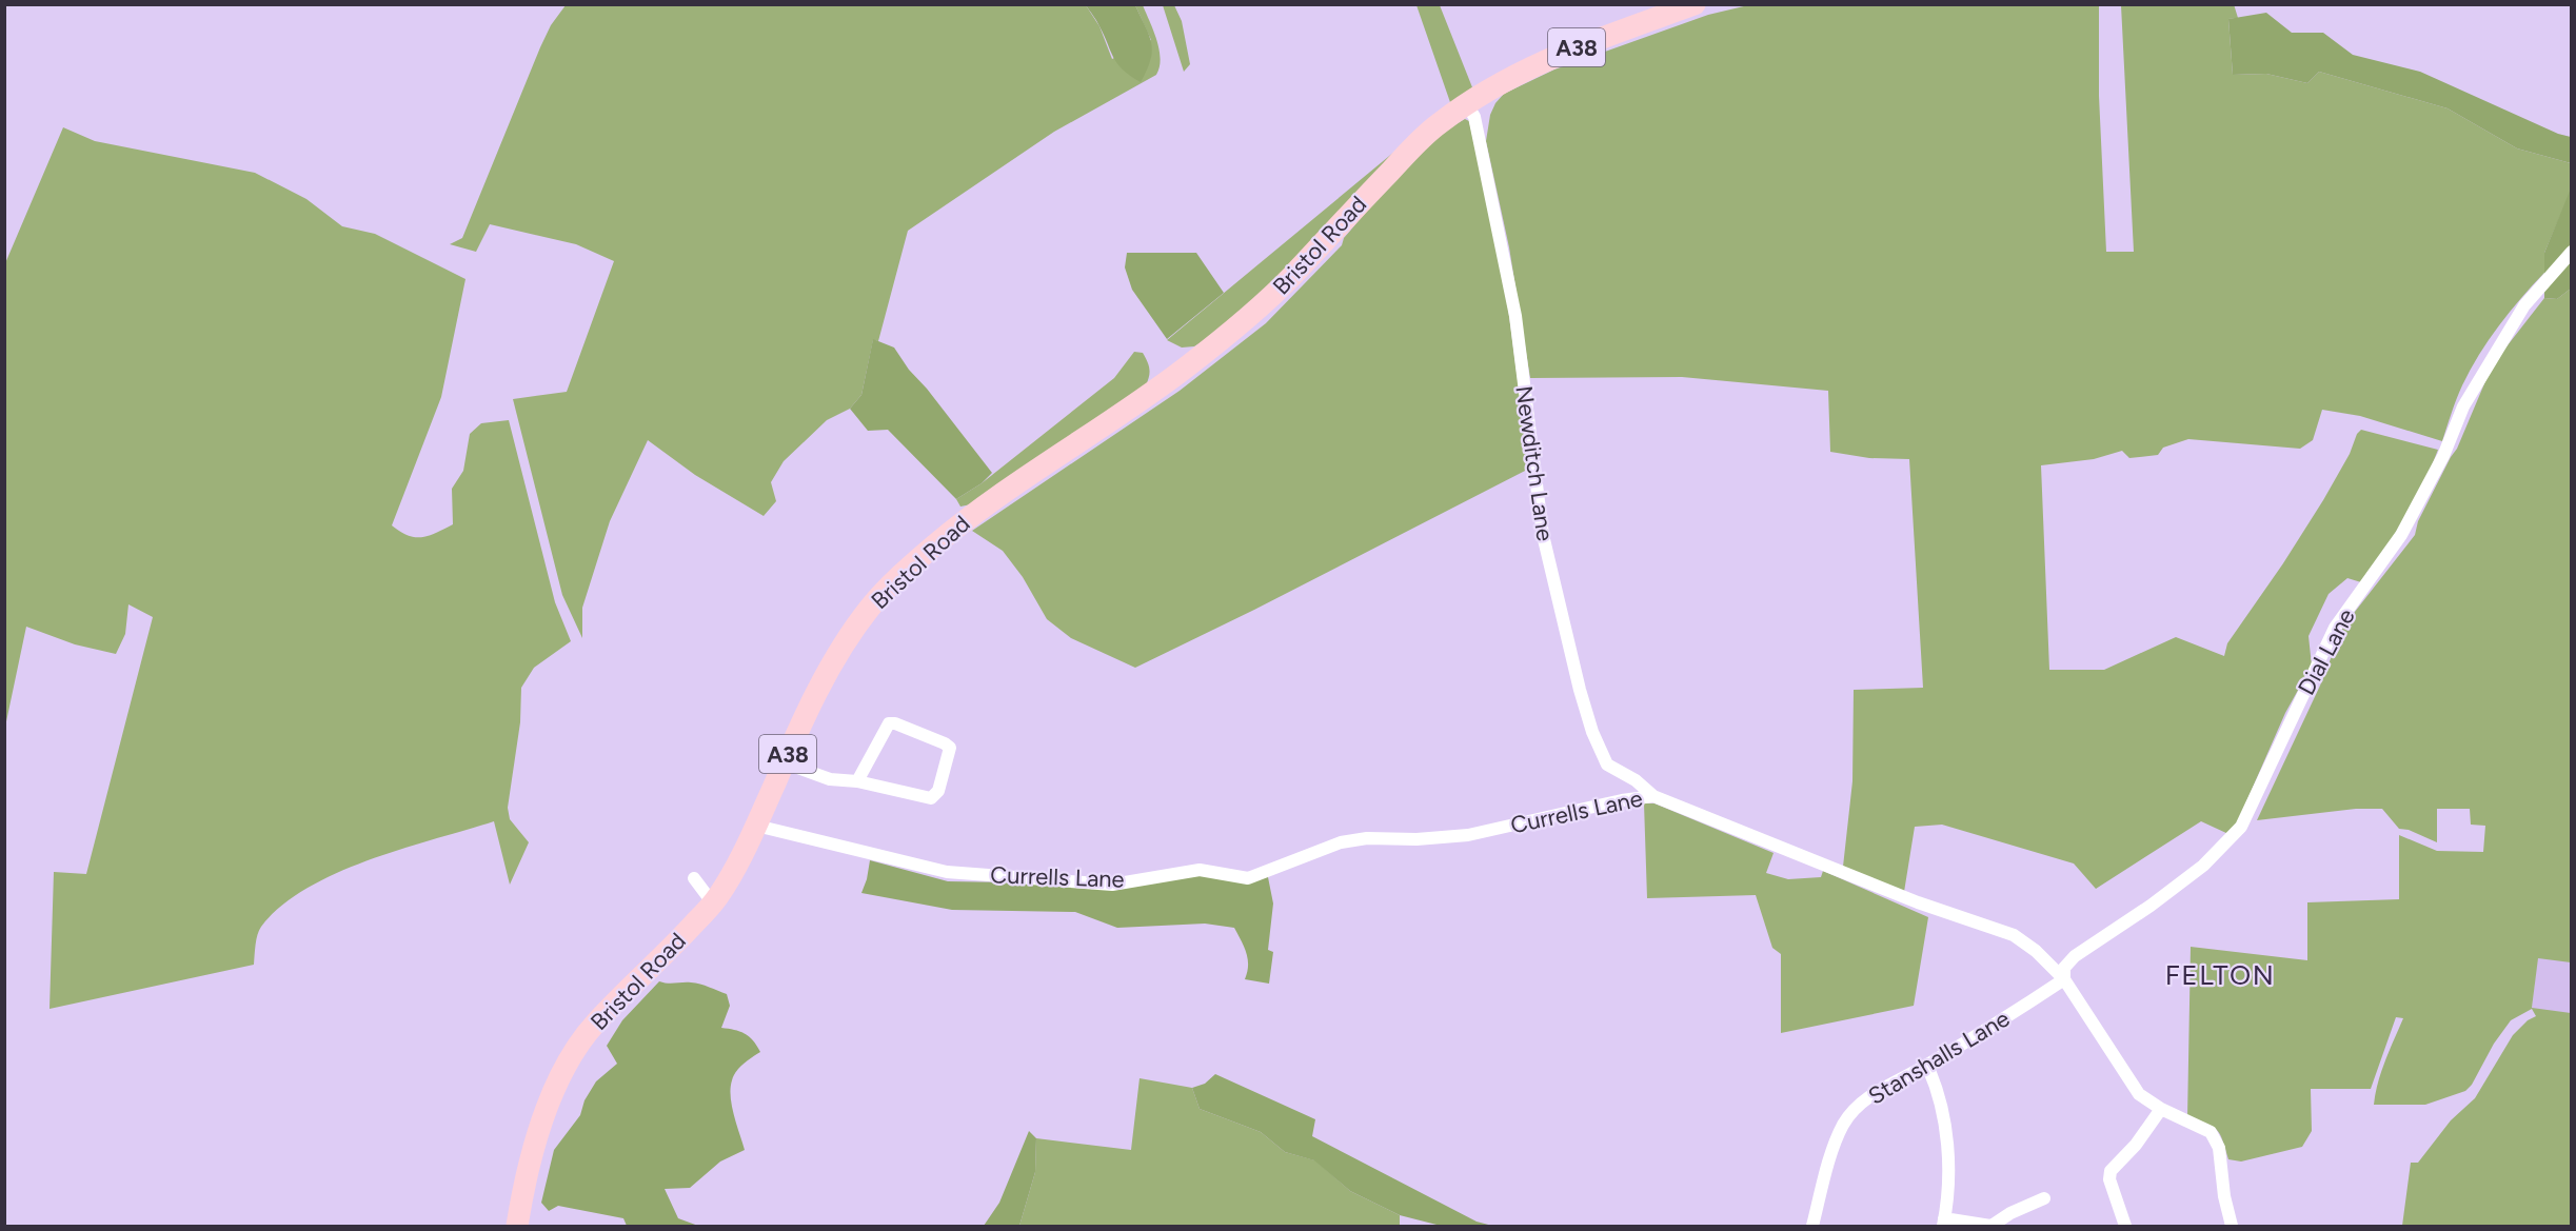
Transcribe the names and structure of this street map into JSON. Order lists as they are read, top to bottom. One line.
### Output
{"streets":{"highway":["A38","Bristol Road"],"street":["Newditch Lane","Dial Lane","Currells Lane","Stanshalls Lane"]},"crossings":[["A38","Bristol Road"],["A38","Newditch Lane"],["Bristol Road","Newditch Lane"],["Bristol Road","Currells Lane"],["Newditch Lane","Currells Lane"],["Dial Lane","Stanshalls Lane"]],"districts":["FELTON"]}
